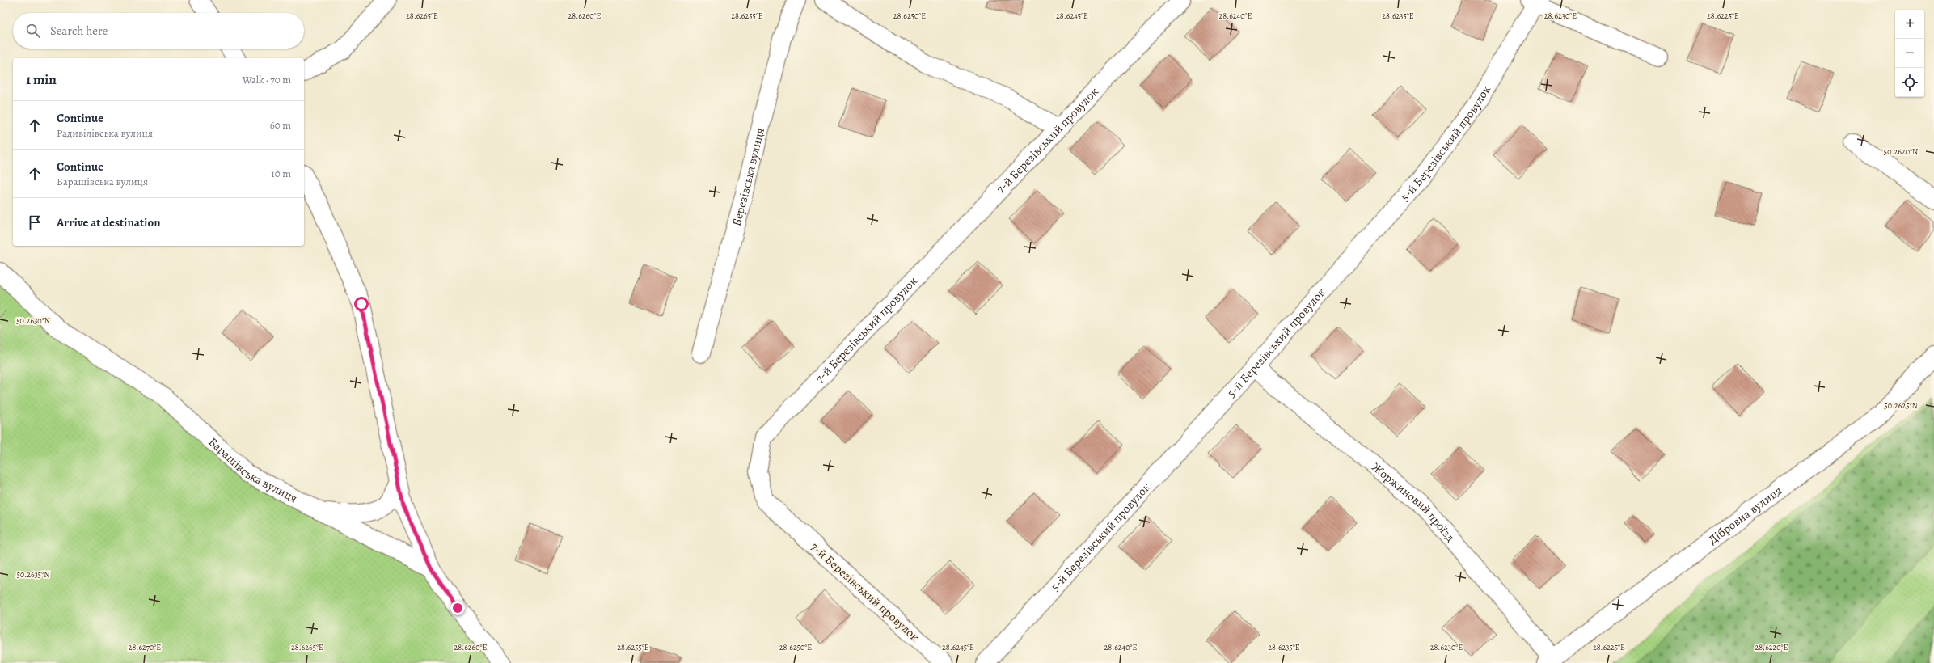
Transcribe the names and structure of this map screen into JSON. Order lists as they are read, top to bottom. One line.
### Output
{"streets":{"street":["7-й Березівський провулок","5-й Березівський провулок","Березівська вулиця","Барашівська вулиця","Жоржиновий проїзд","Дібровна вулиця"]},"crossings":[["5-й Березівський провулок","Жоржиновий проїзд"],["Жоржиновий проїзд","Дібровна вулиця"]],"page":{"map_buttons":["+","−"],"search":"Search here","heading":["1 min","Walk · 70 m"],"list":[["Continue","Радивілівська вулиця","60 m"],["Continue","Барашівська вулиця","10 m"],"Arrive at destination"]},"coordinates":["28.6250°E","28.6225°E","28.6265°E","28.6260°E","28.6255°E","28.6245°E","28.6240°E","28.6235°E","28.6230°E","50.2620°N","50.2630°N","50.2625°N","50.2635°N","28.6270°E","28.6220°E"]}
